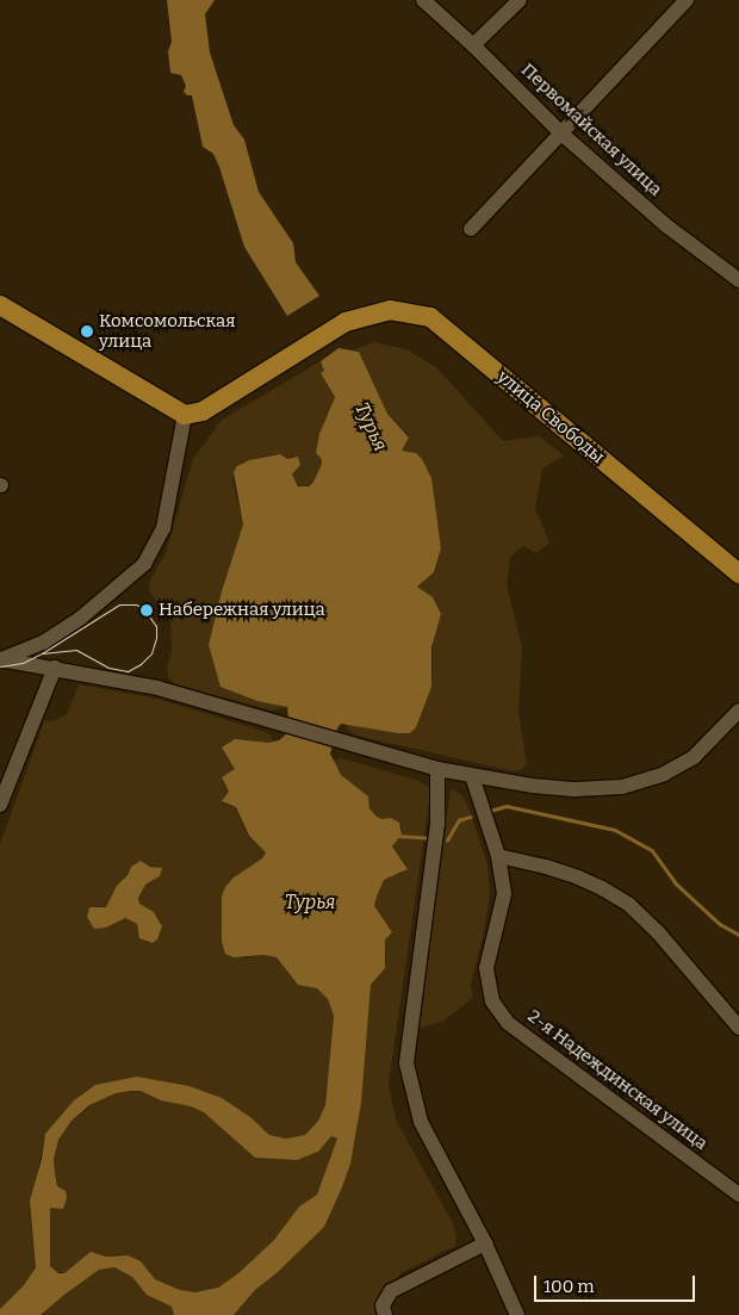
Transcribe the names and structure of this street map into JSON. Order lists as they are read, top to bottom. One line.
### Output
{"streets":{"main road":["улица Свободы"],"street":["Первомайская улица","2-я Надеждинская улица"]},"water":["Турья"],"places":["Комсомольская улица","Набережная улица"],"scale_bar":"100 m"}
